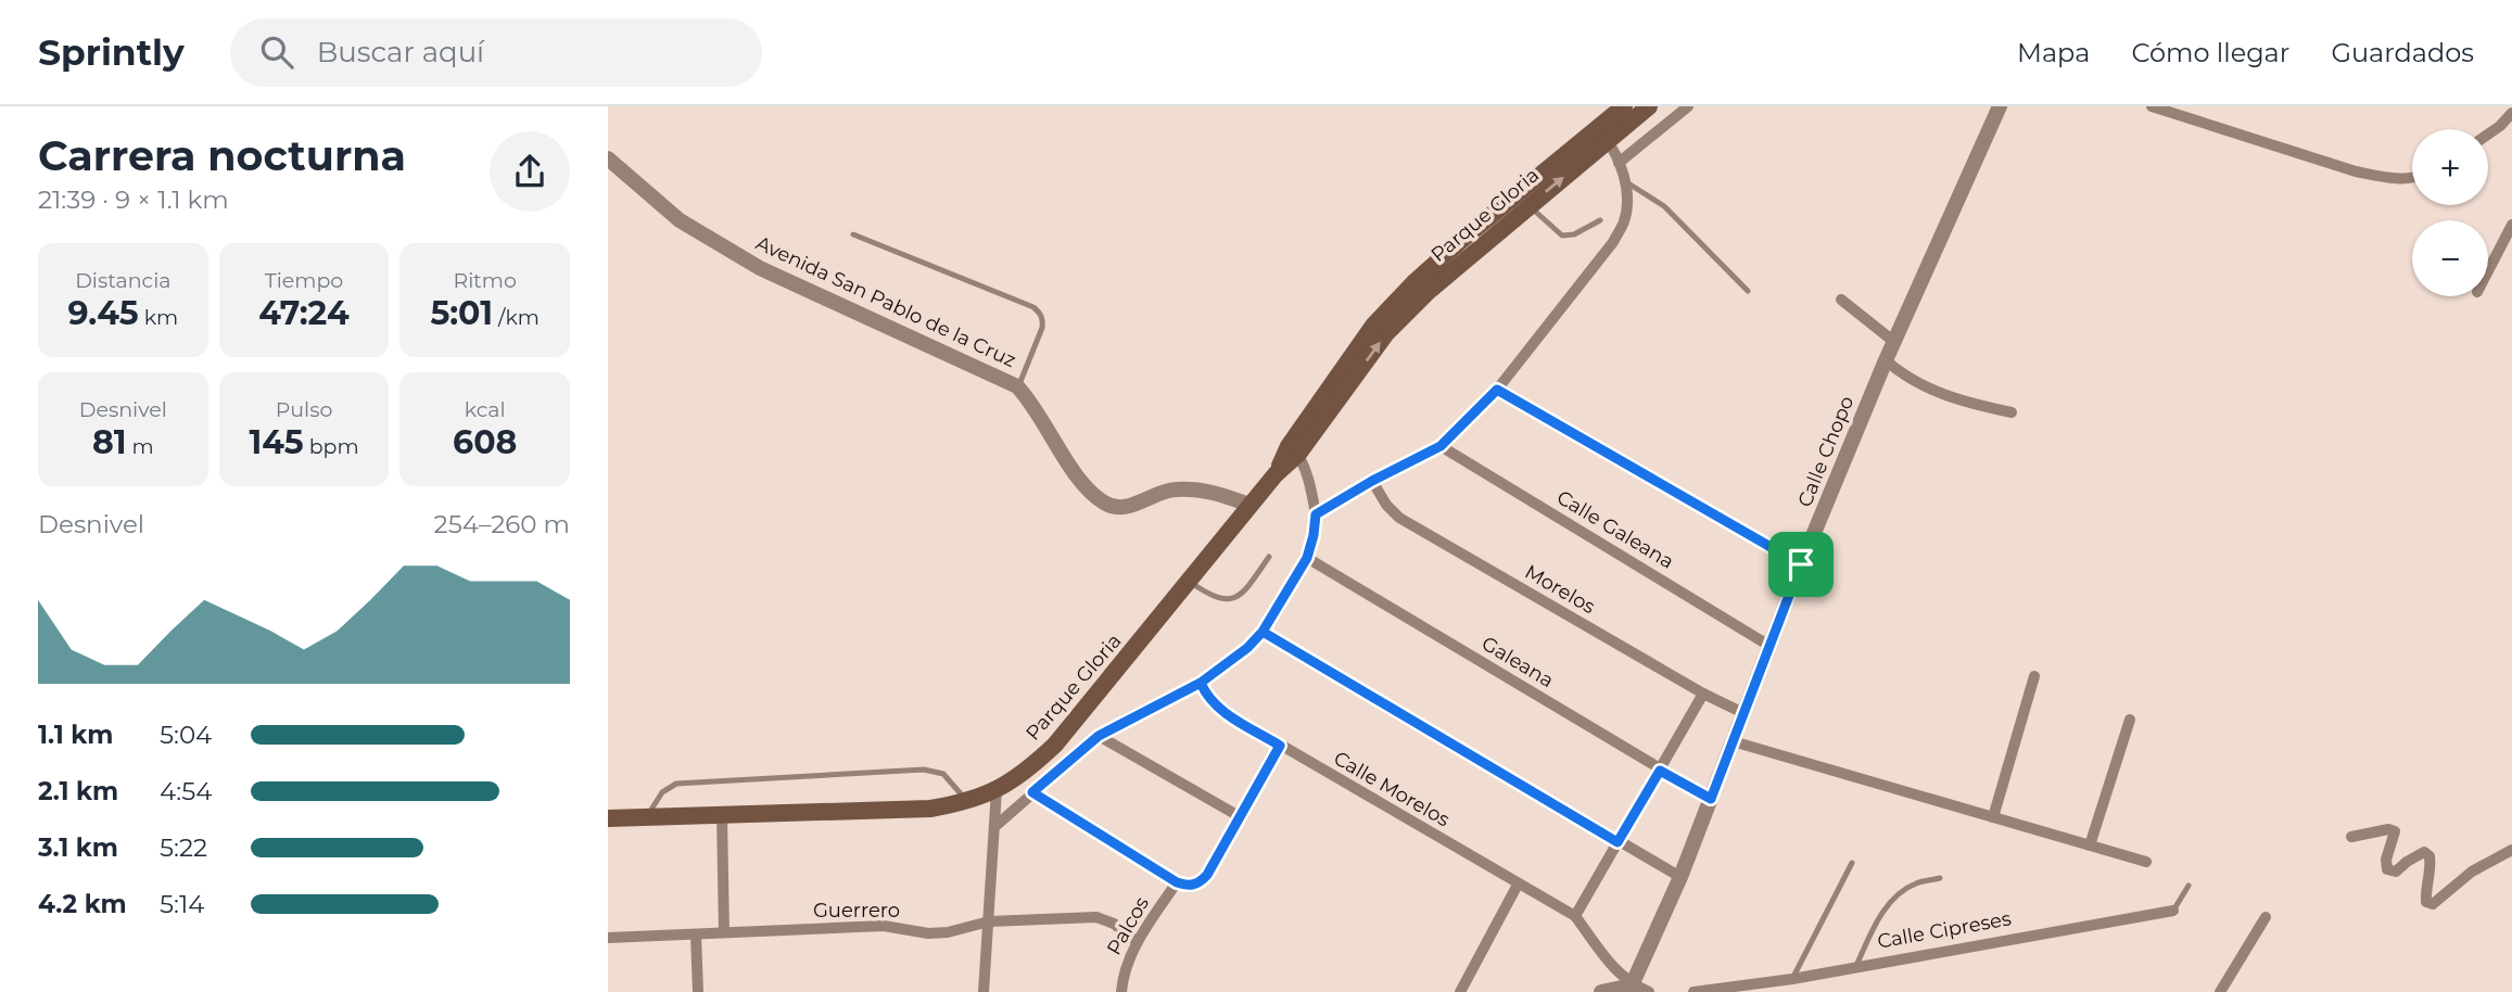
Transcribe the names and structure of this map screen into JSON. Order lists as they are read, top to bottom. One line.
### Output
{"streets":{"main road":["Parque Gloria"],"street":["Avenida San Pablo de la Cruz","Calle Chopo","Calle Galeana","Morelos","Galeana","Calle Morelos","Guerrero","Palcos","Calle Cipreses"]},"crossings":[["Parque Gloria","Avenida San Pablo de la Cruz"],["Calle Chopo","Calle Galeana"],["Calle Chopo","Morelos"],["Calle Chopo","Galeana"],["Calle Chopo","Calle Morelos"],["Guerrero","Palcos"]],"page":{"header":"Sprintly","search":"Buscar aquí","nav":["Mapa","Cómo llegar","Guardados"],"heading":["Carrera nocturna","21:39 · 9 × 1.1 km"],"map_buttons":["+","−"],"stats":[["Distancia","9.45 km"],["Tiempo","47:24"],["Ritmo","5:01 /km"],["Desnivel","81 m"],["Pulso","145 bpm"],["kcal","608"]],"chart":["Desnivel","254–260 m"],"list":[{"name":"1.1 km","note":"5:04"},{"name":"2.1 km","note":"4:54"},{"name":"3.1 km","note":"5:22"},{"name":"4.2 km","note":"5:14"}]}}
